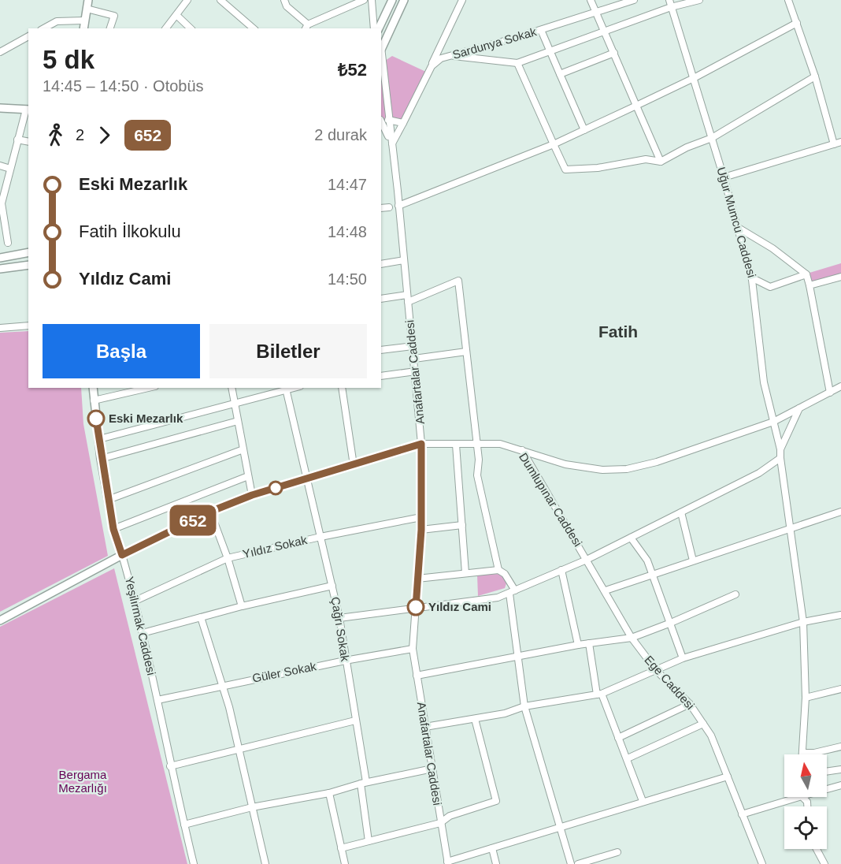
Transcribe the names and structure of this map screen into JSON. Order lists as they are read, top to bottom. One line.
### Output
{"streets":{"main road":["Dumlupınar Caddesi","Yeşilırmak Caddesi"],"street":["Sardunya Sokak","Uğur Mumcu Caddesi","Anafartalar Caddesi","Yıldız Sokak","Çağrı Sokak","Güler Sokak","Ege Caddesi"]},"crossings":[["Anafartalar Caddesi","Dumlupınar Caddesi"],["Anafartalar Caddesi","Yıldız Sokak"],["Anafartalar Caddesi","Güler Sokak"],["Dumlupınar Caddesi","Yeşilırmak Caddesi"],["Dumlupınar Caddesi","Çağrı Sokak"],["Dumlupınar Caddesi","Ege Caddesi"],["Yıldız Sokak","Yeşilırmak Caddesi"],["Yıldız Sokak","Çağrı Sokak"],["Yeşilırmak Caddesi","Güler Sokak"],["Çağrı Sokak","Güler Sokak"]],"districts":["Fatih"],"parks":["Bergama Mezarlığı"],"places":["Eski Mezarlık","Yıldız Cami"],"lines":["bus line 652"],"north":"top","page":{"on_map":"652","heading":["5 dk","14:45 – 14:50 · Otobüs","₺52"],"legs":["2","652","2 durak"],"list":[{"name":"Eski Mezarlık","value":"14:47"},{"name":"Fatih İlkokulu","value":"14:48"},{"name":"Yıldız Cami","value":"14:50"}],"buttons":["Başla","Biletler"]}}
